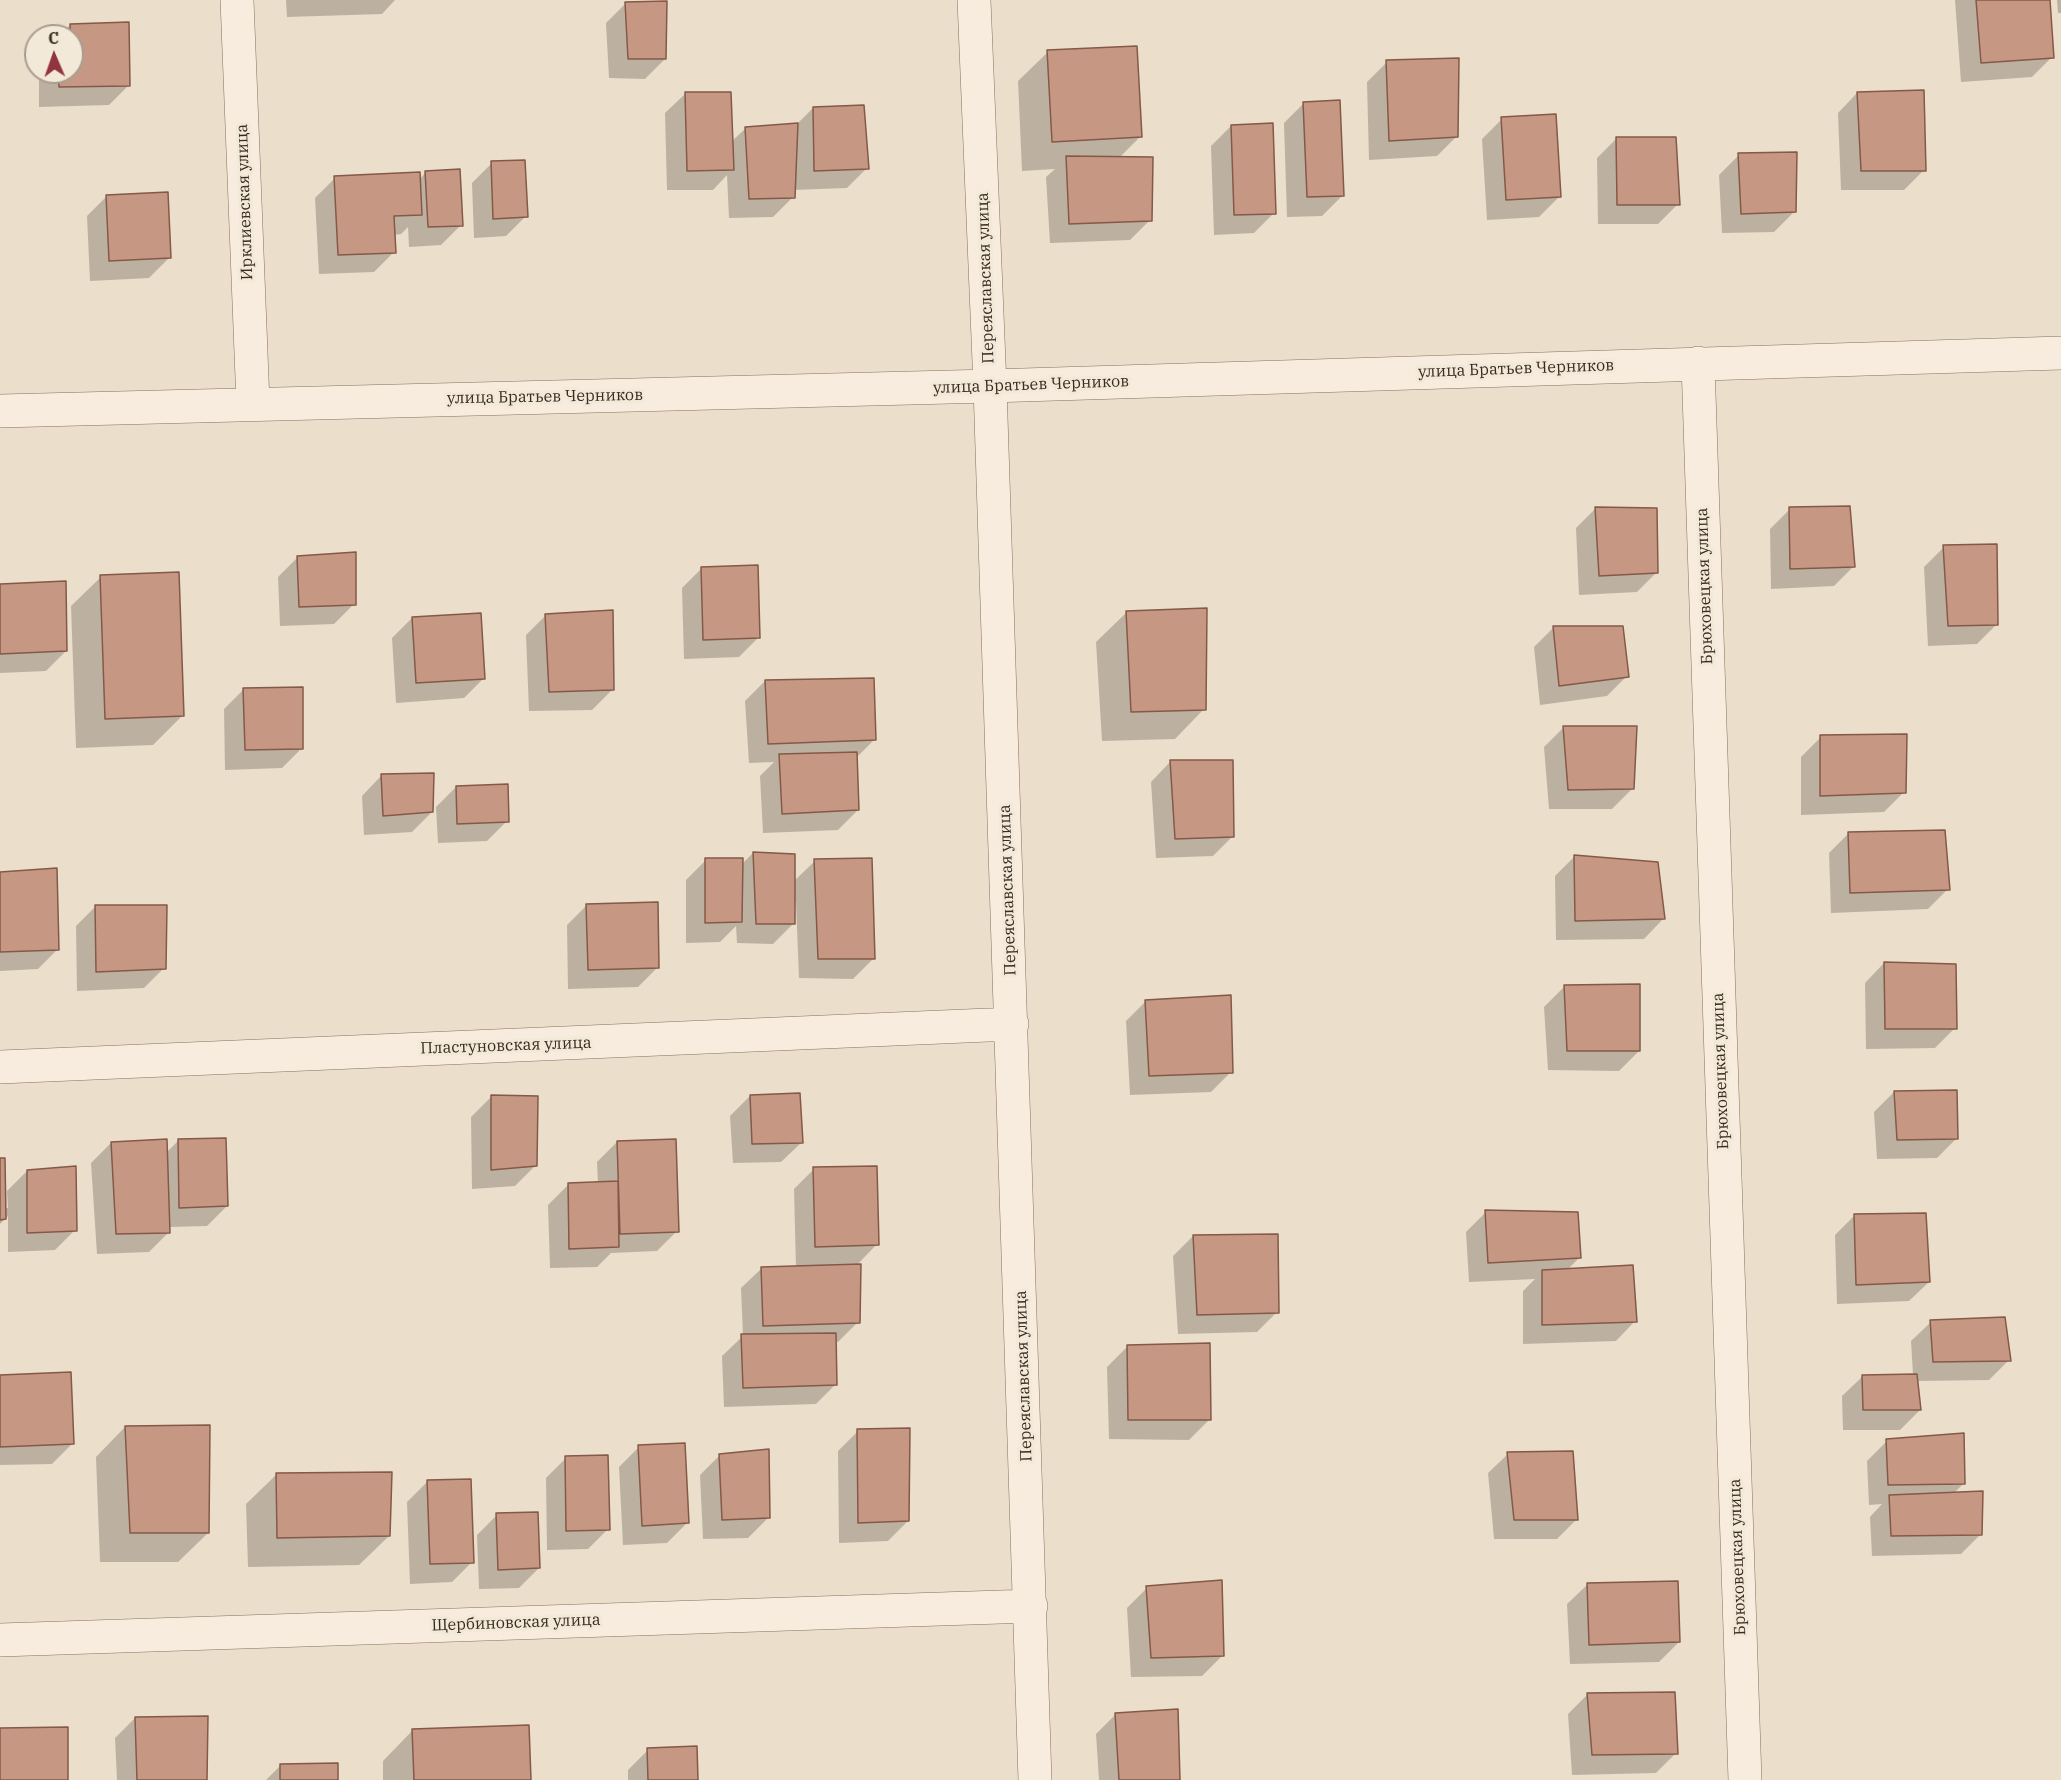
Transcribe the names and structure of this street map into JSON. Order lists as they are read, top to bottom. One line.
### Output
{"streets":{"street":["Ирклиевская улица","Переяславская улица","улица Братьев Черников","Брюховецкая улица","Пластуновская улица","Щербиновская улица"]},"crossings":[["Ирклиевская улица","улица Братьев Черников"],["Переяславская улица","улица Братьев Черников"],["Переяславская улица","Пластуновская улица"],["Переяславская улица","Щербиновская улица"],["улица Братьев Черников","Брюховецкая улица"]],"north":"top"}
